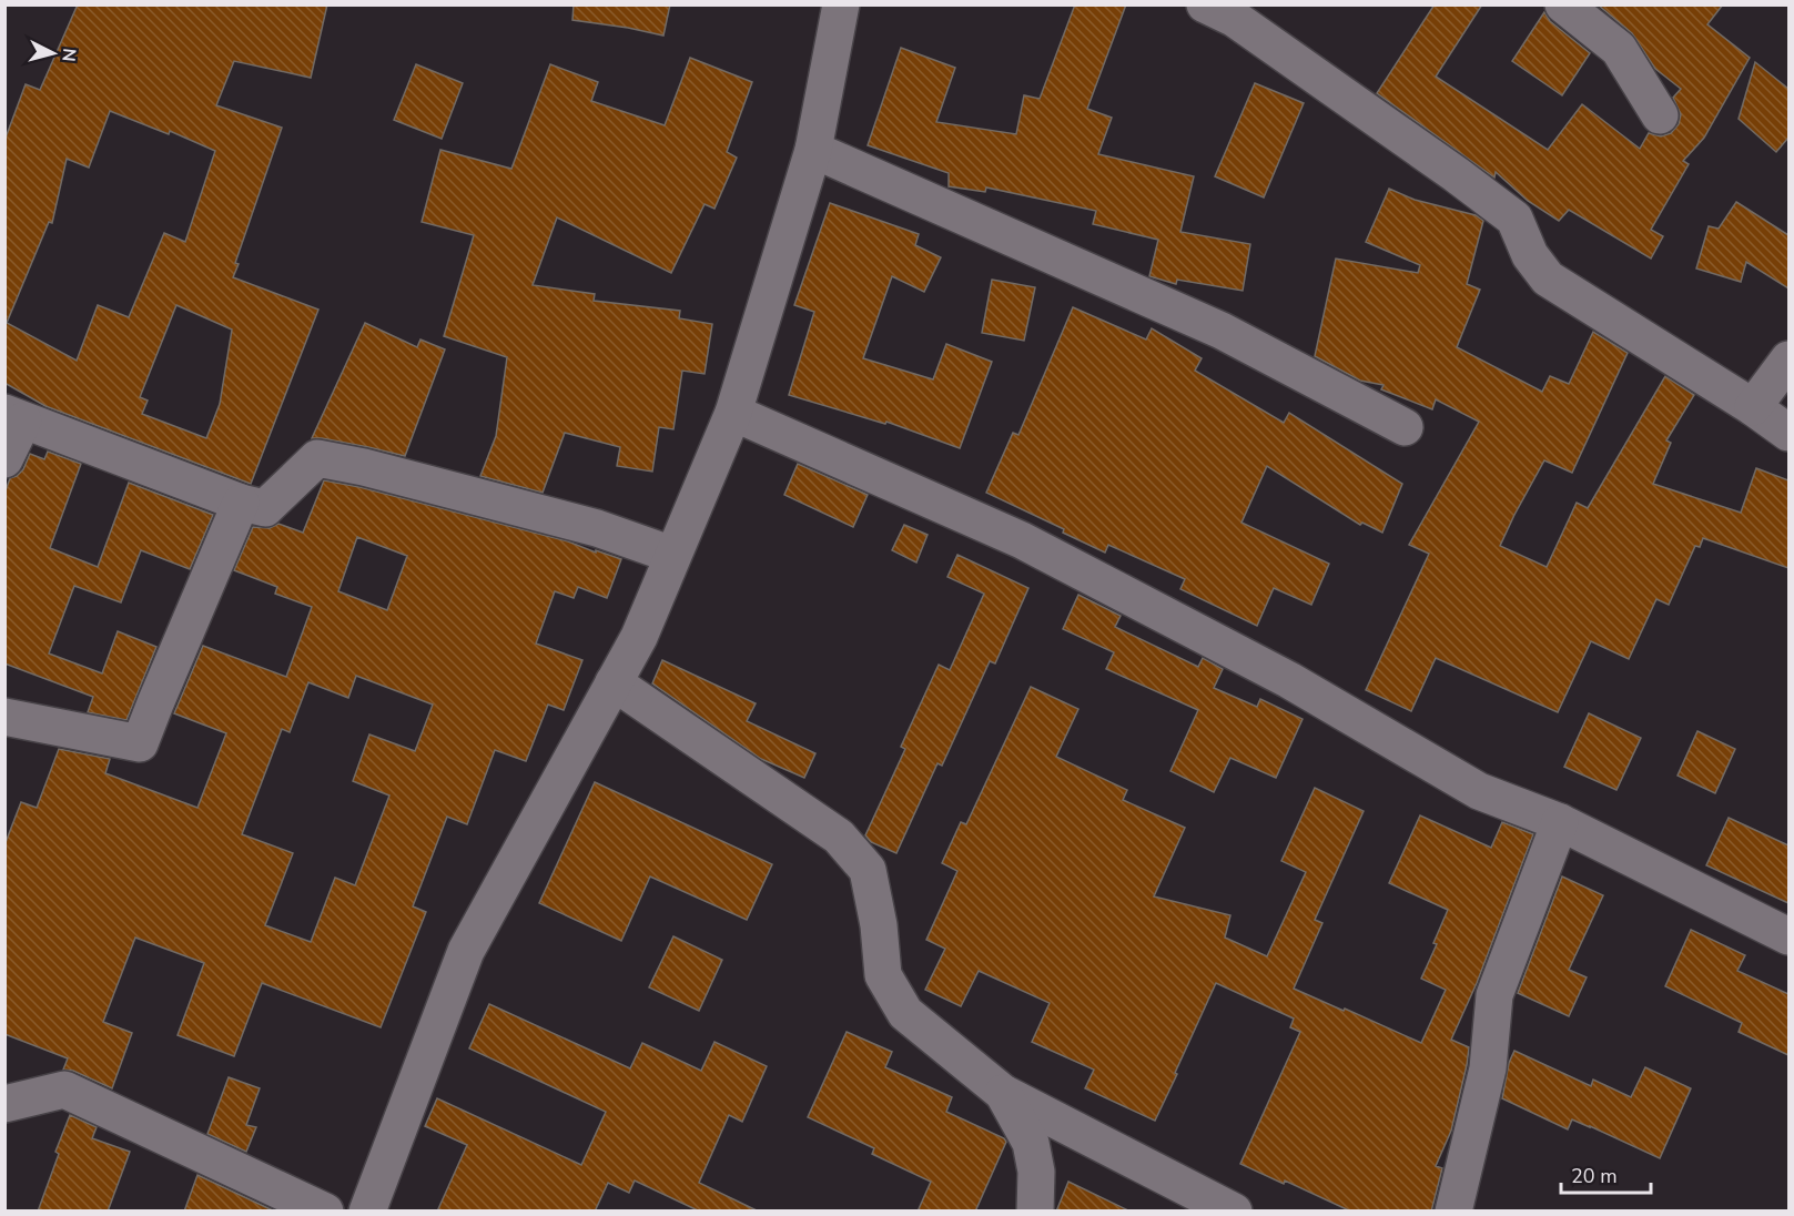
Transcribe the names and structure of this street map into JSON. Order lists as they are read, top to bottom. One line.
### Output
{"scale_bar":"20 m","north":"right"}
